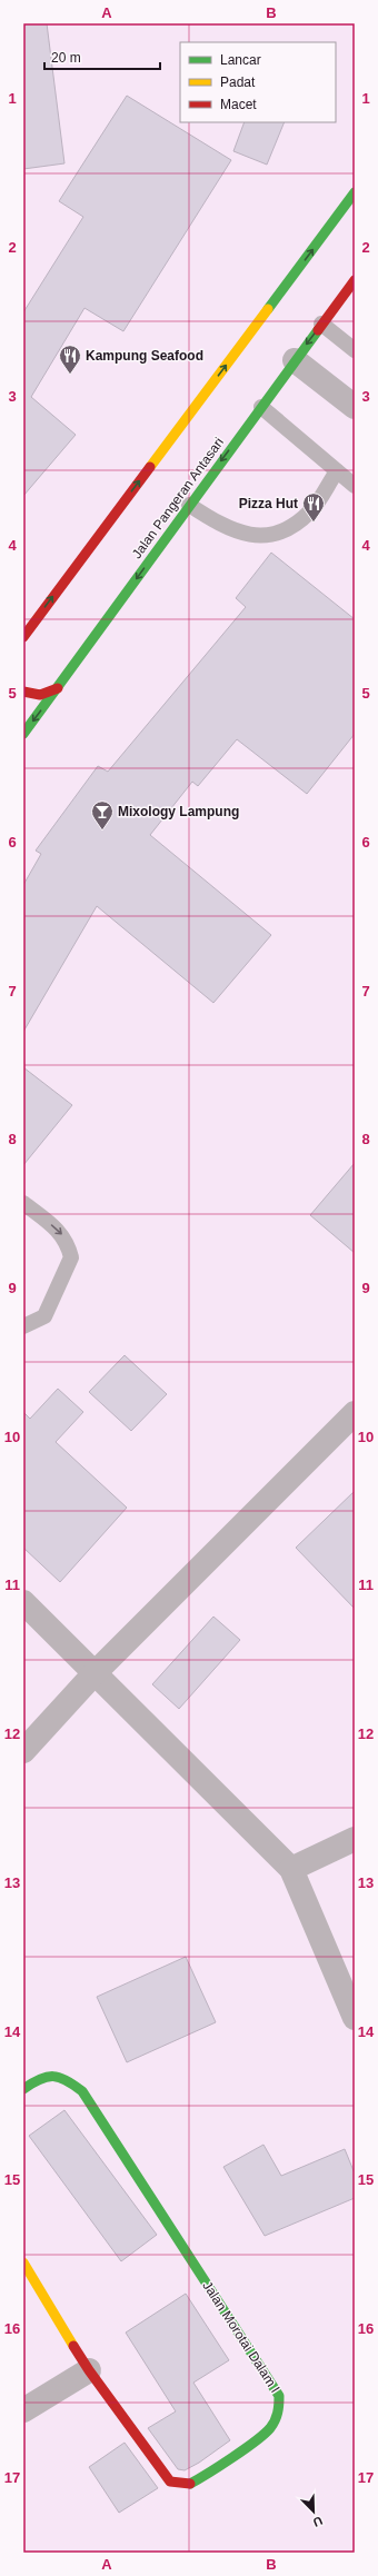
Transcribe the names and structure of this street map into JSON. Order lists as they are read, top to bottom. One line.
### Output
{"streets":{"main road":["Jalan Pangeran Antasari","Jalan Morotai Dalam I"]},"places":{"restaurant":["Kampung Seafood","Pizza Hut"],"bar":["Mixology Lampung"]},"legend":["Lancar","Padat","Macet"],"scale_bar":"20 m","north":"bottom right","grid":{"columns":["A","B"],"rows":["1","2","3","4","5","6","7","8","9","10","11","12","13","14","15","16","17"]}}
